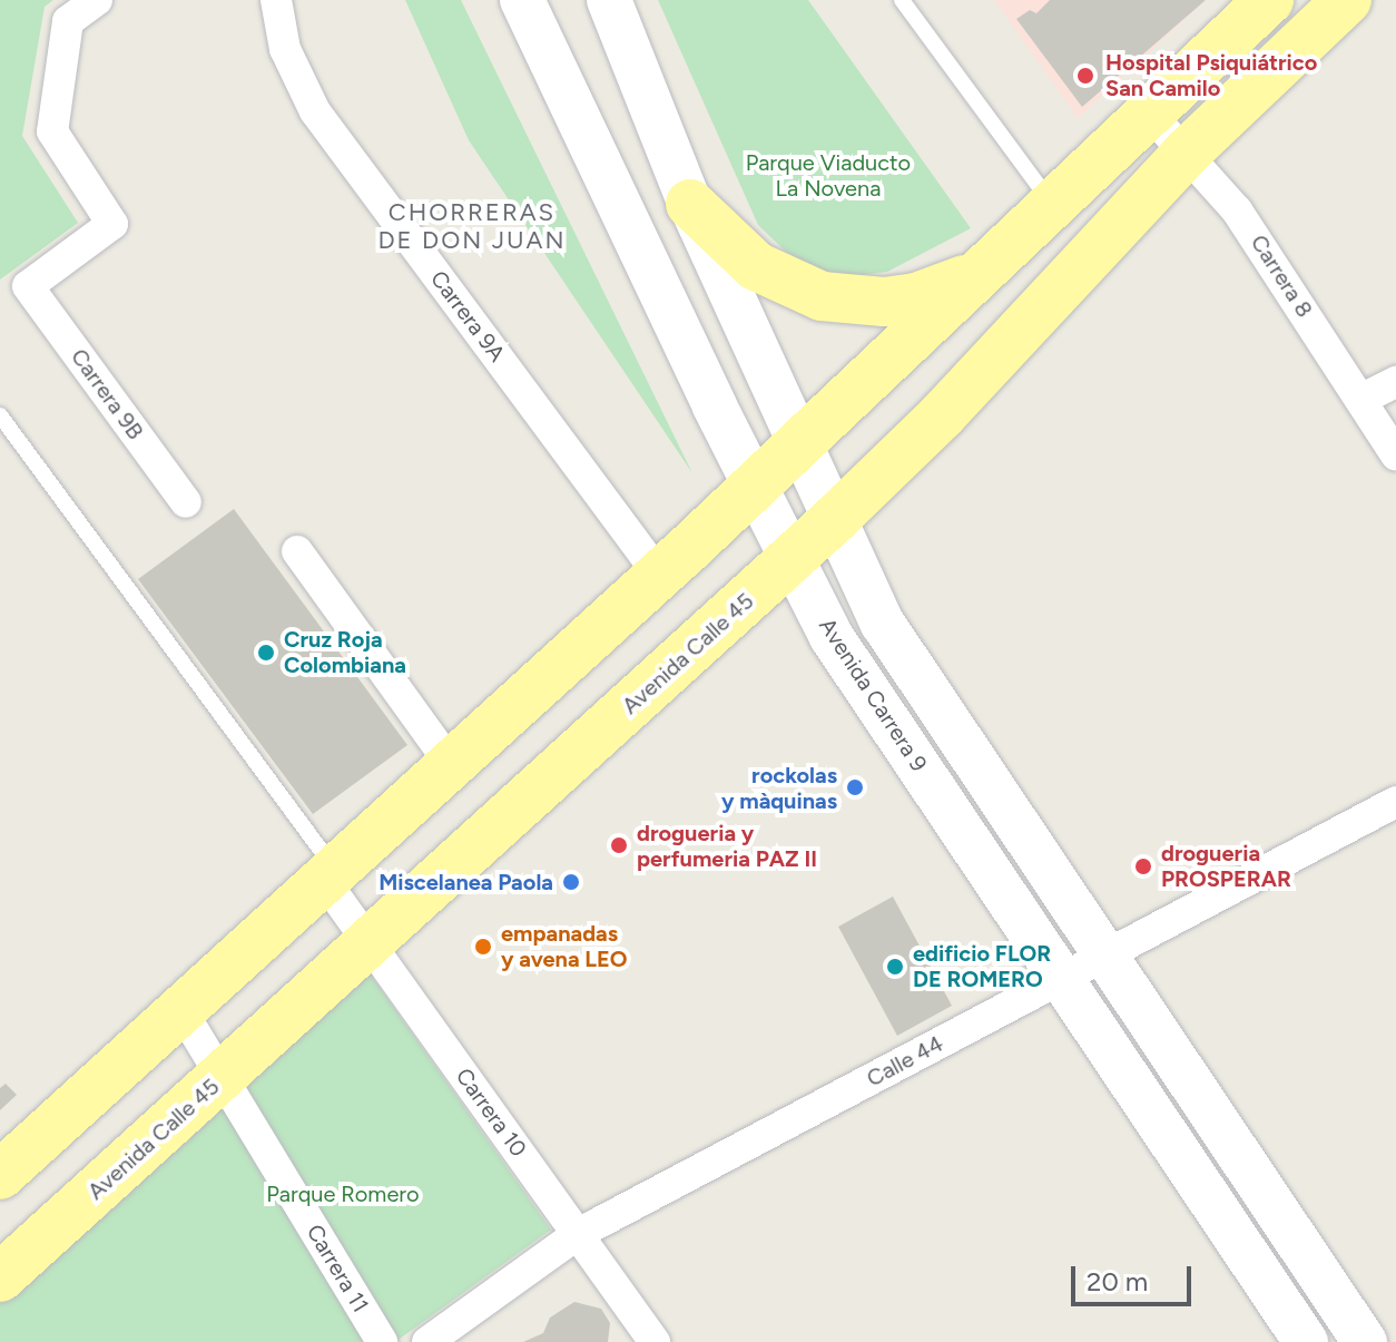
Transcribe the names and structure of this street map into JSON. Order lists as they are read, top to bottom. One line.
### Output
{"streets":{"main road":["Avenida Calle 45","Avenida Carrera 9"],"street":["Carrera 8","Carrera 9A","Carrera 9B","Calle 44","Carrera 10","Carrera 11"]},"crossings":[["Carrera 8","Avenida Calle 45"],["Avenida Calle 45","Avenida Carrera 9"],["Avenida Calle 45","Carrera 10"],["Avenida Calle 45","Carrera 11"],["Avenida Carrera 9","Calle 44"],["Calle 44","Carrera 10"]],"districts":["CHORRERAS DE DON JUAN"],"parks":["Parque Viaducto La Novena","Parque Romero"],"places":["Hospital Psiquiátrico San Camilo","Cruz Roja Colombiana","rockolas y màquinas","drogueria y perfumeria PAZ II","drogueria PROSPERAR","Miscelanea Paola","empanadas y avena LEO","edificio FLOR DE ROMERO"],"scale_bar":"20 m"}
